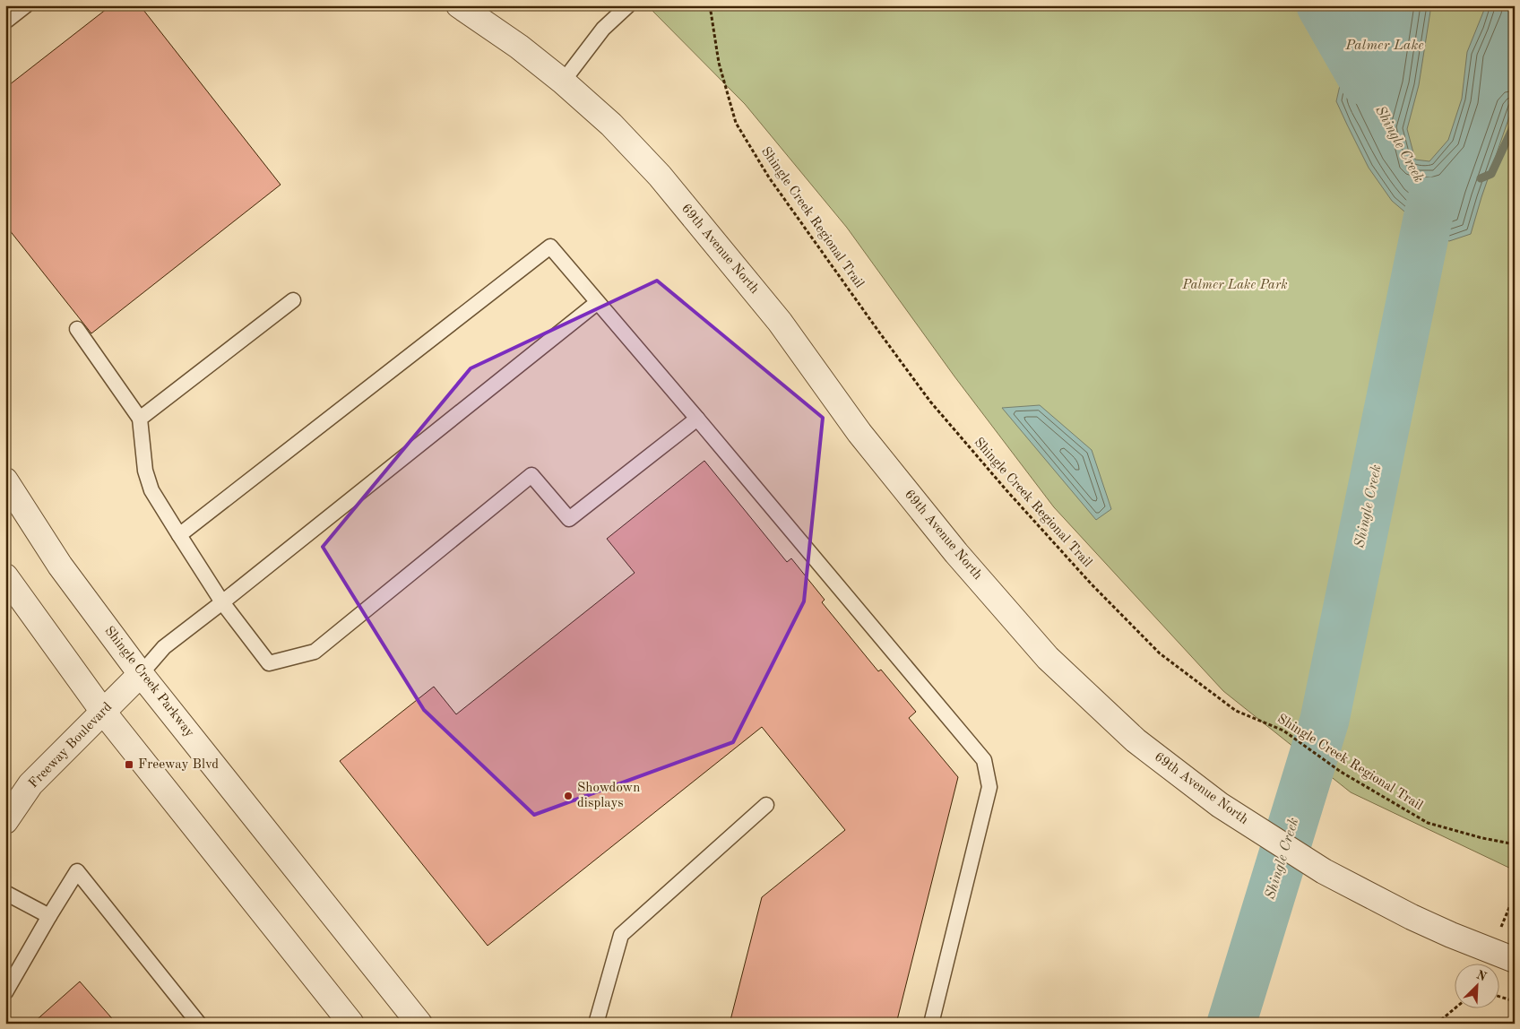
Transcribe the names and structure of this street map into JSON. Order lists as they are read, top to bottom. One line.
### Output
{"streets":{"street":["69th Avenue North","Shingle Creek Parkway","Freeway Boulevard"],"path":["Shingle Creek Regional Trail"]},"crossings":[["Shingle Creek Parkway","Freeway Boulevard"]],"water":["Palmer Lake","Shingle Creek"],"parks":["Palmer Lake Park"],"places":{"transit":["Freeway Blvd"],"other":["Showdown displays"]},"north":"top right"}
